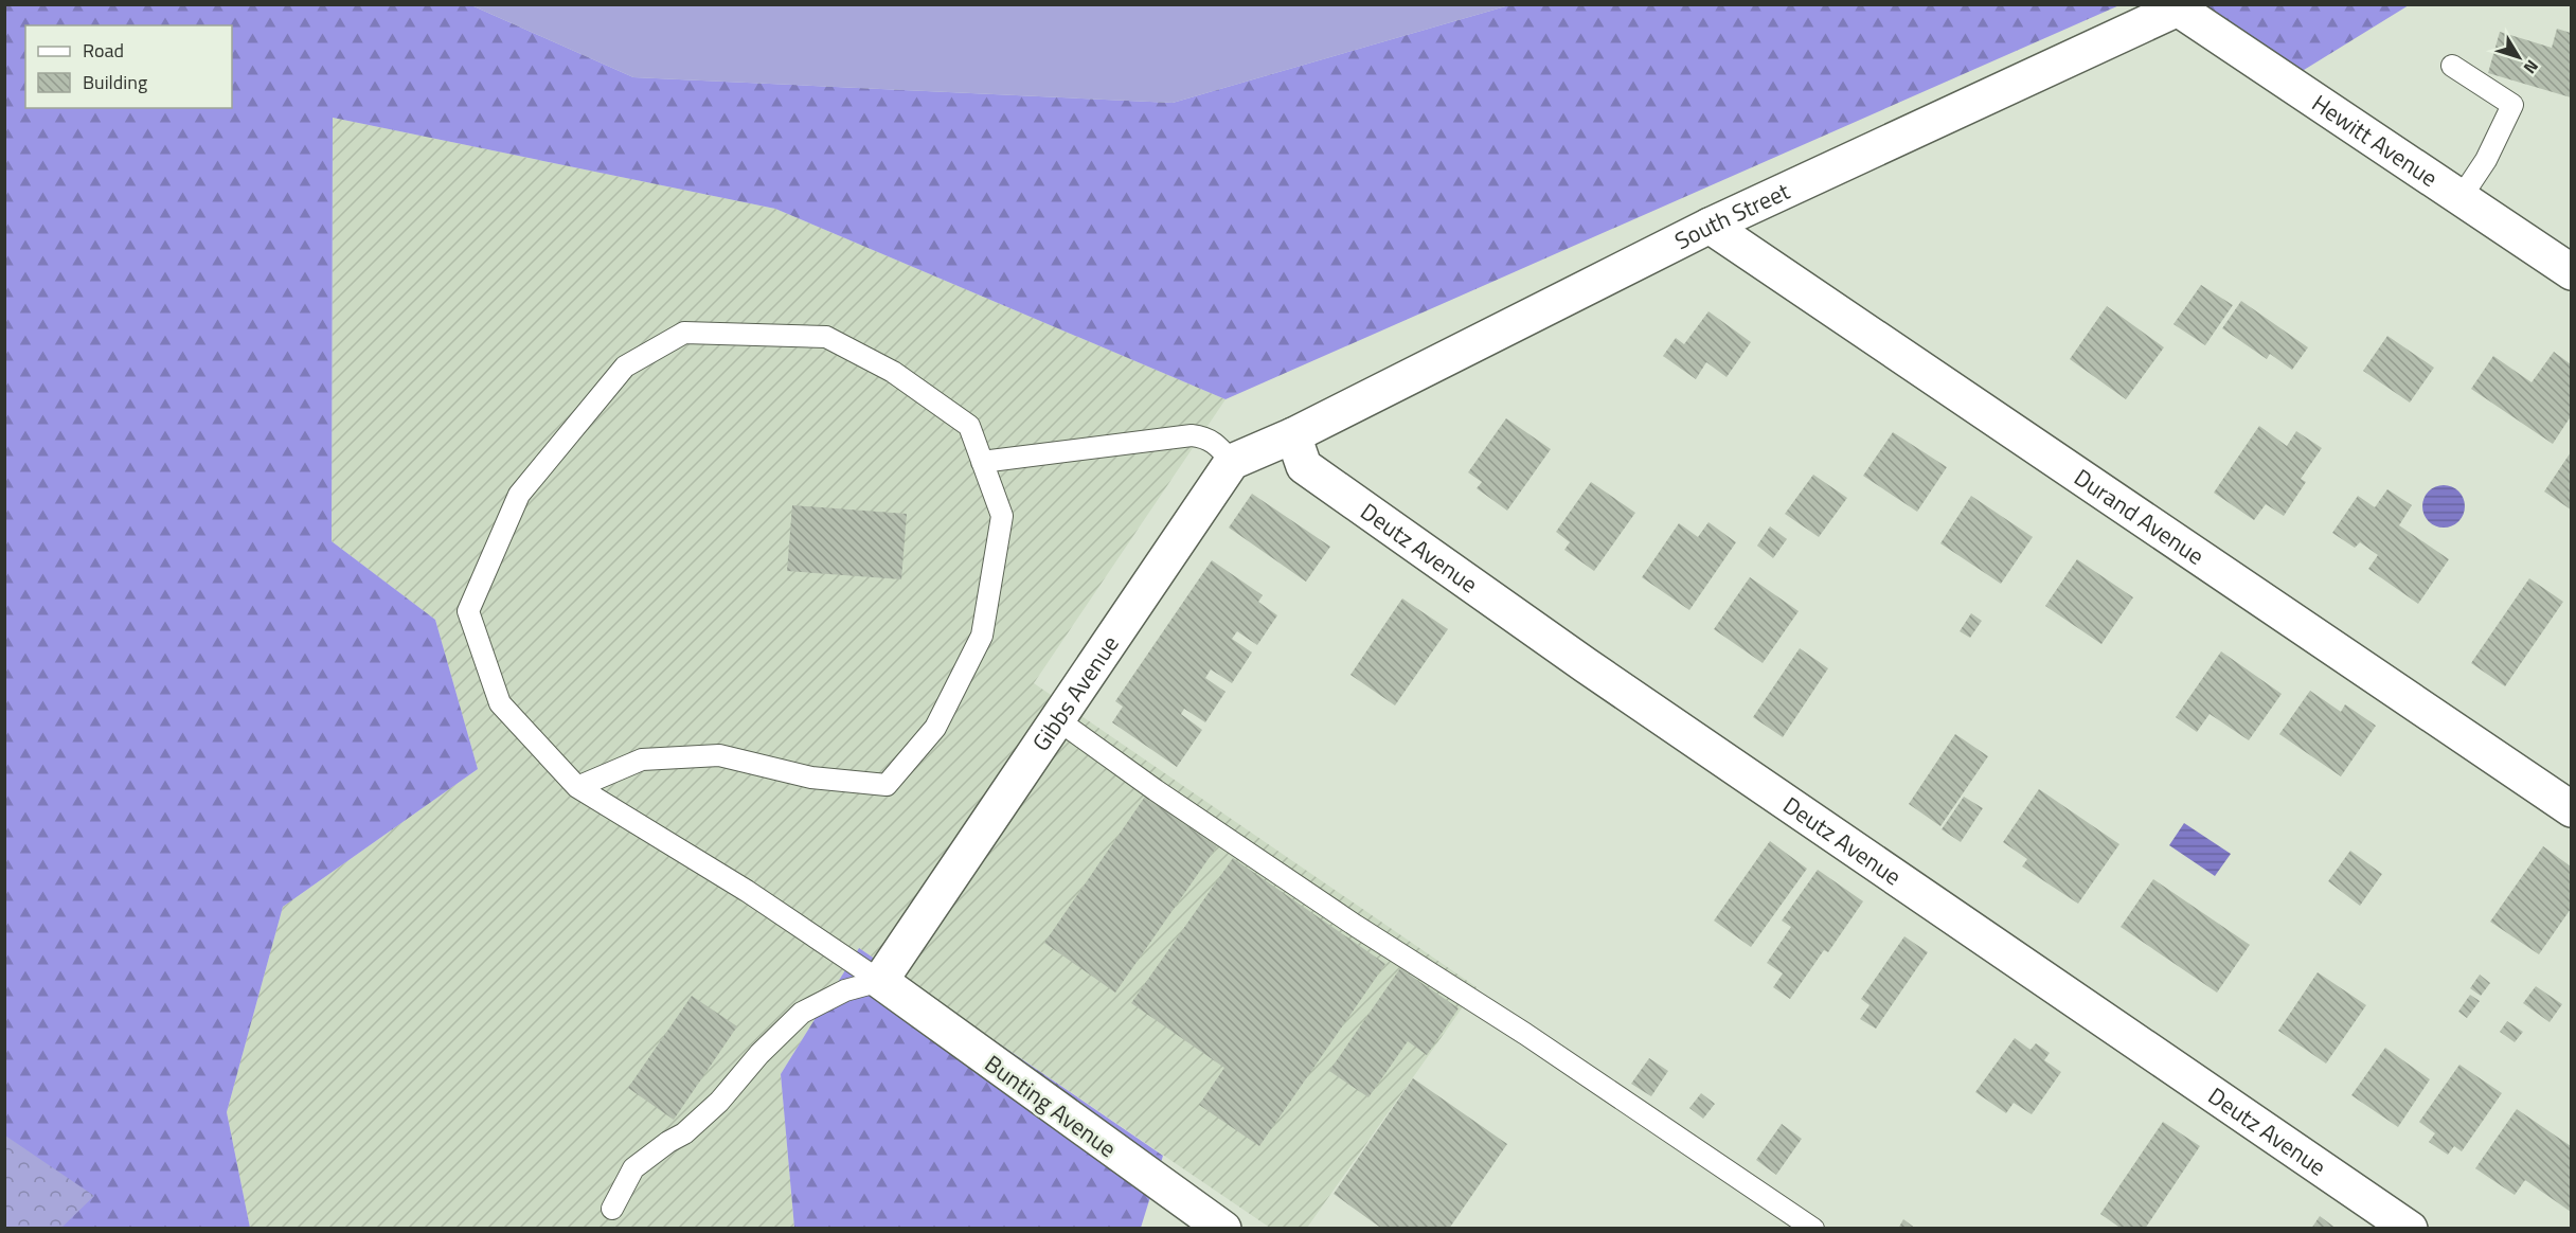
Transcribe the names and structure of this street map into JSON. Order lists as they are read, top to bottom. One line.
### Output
{"streets":{"street":["Hewitt Avenue","South Street","Durand Avenue","Deutz Avenue","Gibbs Avenue","Bunting Avenue"]},"crossings":[["Hewitt Avenue","South Street"],["South Street","Durand Avenue"],["South Street","Deutz Avenue"],["Gibbs Avenue","Bunting Avenue"]],"legend":["Road","Building"],"north":"bottom right"}
